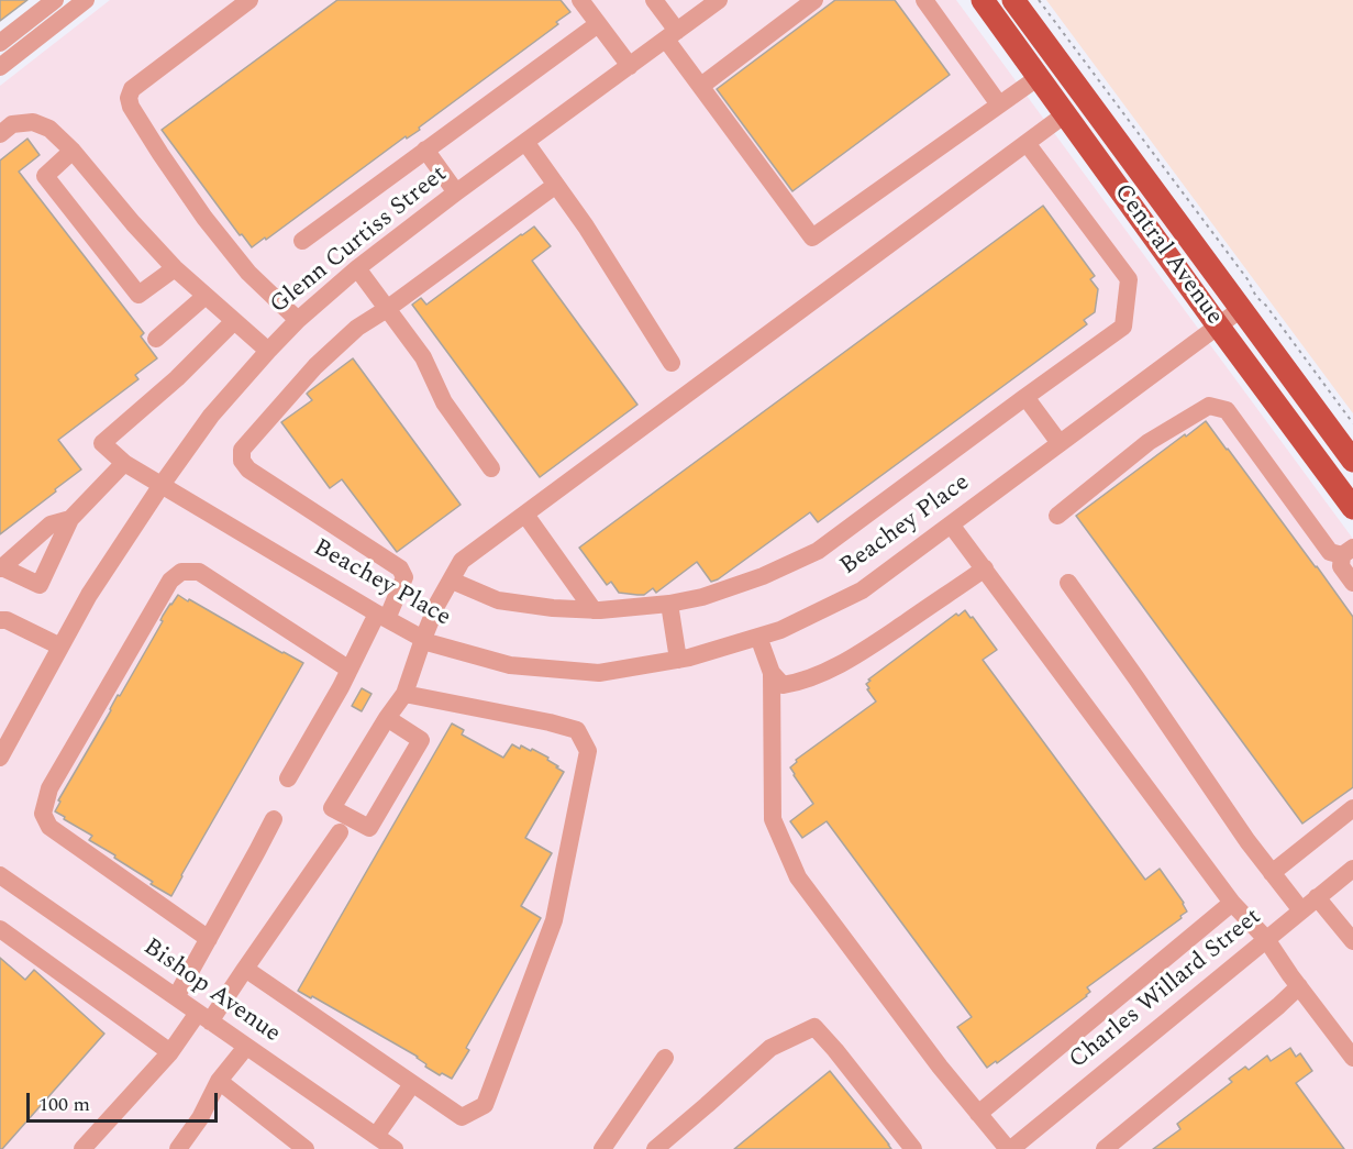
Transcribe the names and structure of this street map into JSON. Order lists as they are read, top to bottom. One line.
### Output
{"streets":{"main road":["Central Avenue"],"street":["Glenn Curtiss Street","Beachey Place","Charles Willard Street","Bishop Avenue"]},"crossings":[["Glenn Curtiss Street","Beachey Place"],["Central Avenue","Beachey Place"]],"scale_bar":"100 m"}
